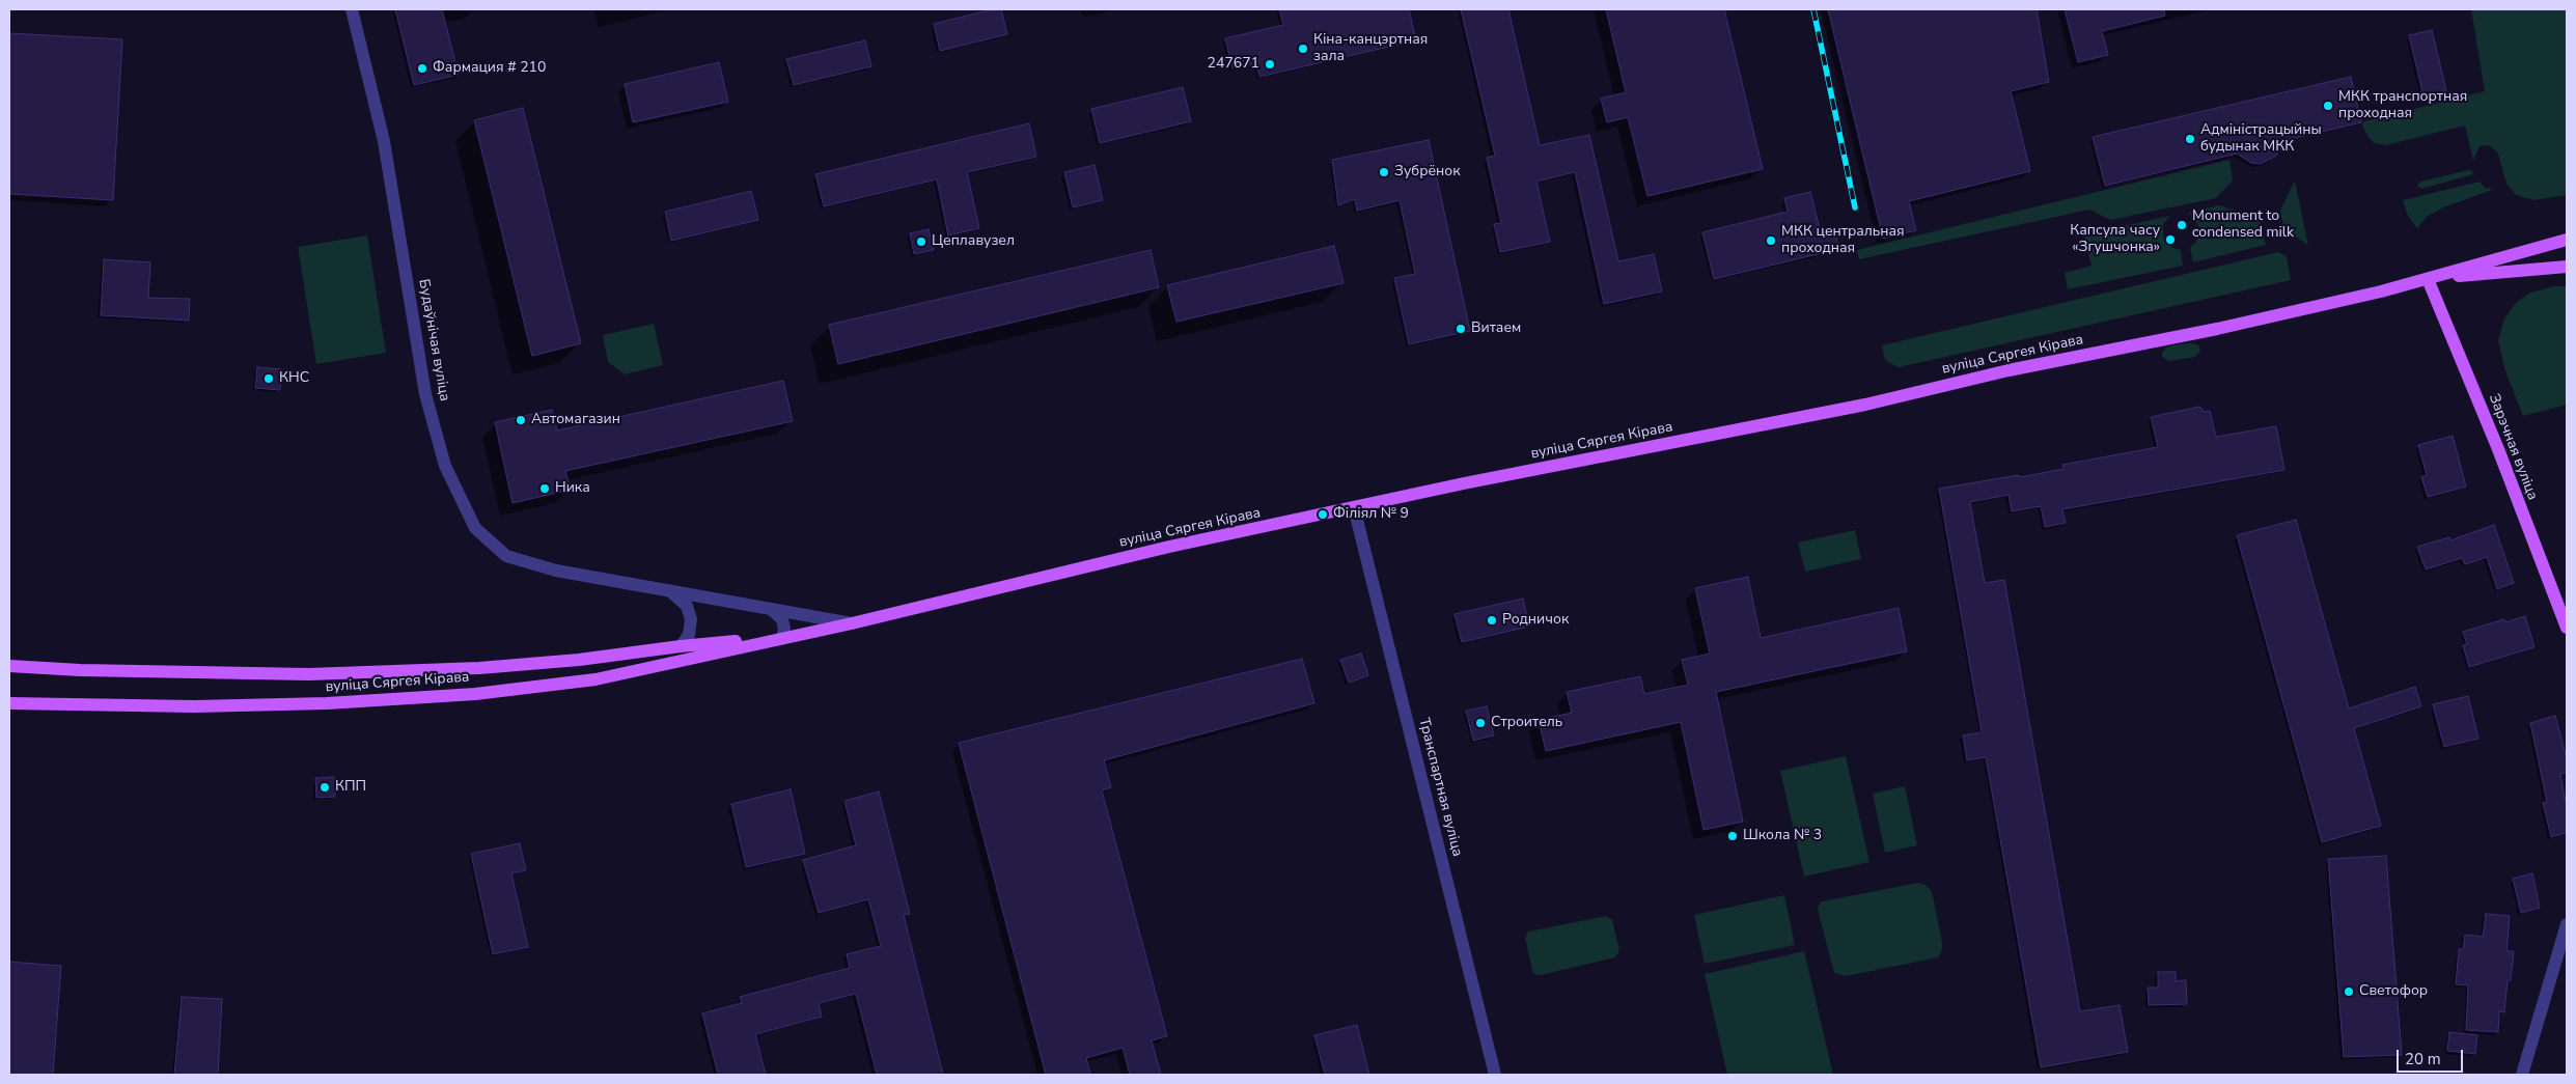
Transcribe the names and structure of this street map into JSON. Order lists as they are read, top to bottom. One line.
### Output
{"streets":{"main road":["вуліца Сяргея Кірава","Зарэчная вуліца"],"street":["Будаўнічая вуліца","Транспартная вуліца"]},"crossings":[["Будаўнічая вуліца","вуліца Сяргея Кірава"],["вуліца Сяргея Кірава","Зарэчная вуліца"],["вуліца Сяргея Кірава","Транспартная вуліца"]],"places":["Кіна-канцэртная зала","247671","Фармация # 210","МКК транспортная проходная","Адміністрацыйны будынак МКК","Зубрёнок","Monument to condensed milk","Капсула часу «Згушчонка»","МКК центральная проходная","Цеплавузел","Витаем","КНС","Автомагазин","Ника","Філіял № 9","Родничок","Строитель","КПП","Школа № 3","Светофор"],"scale_bar":"20 m"}
